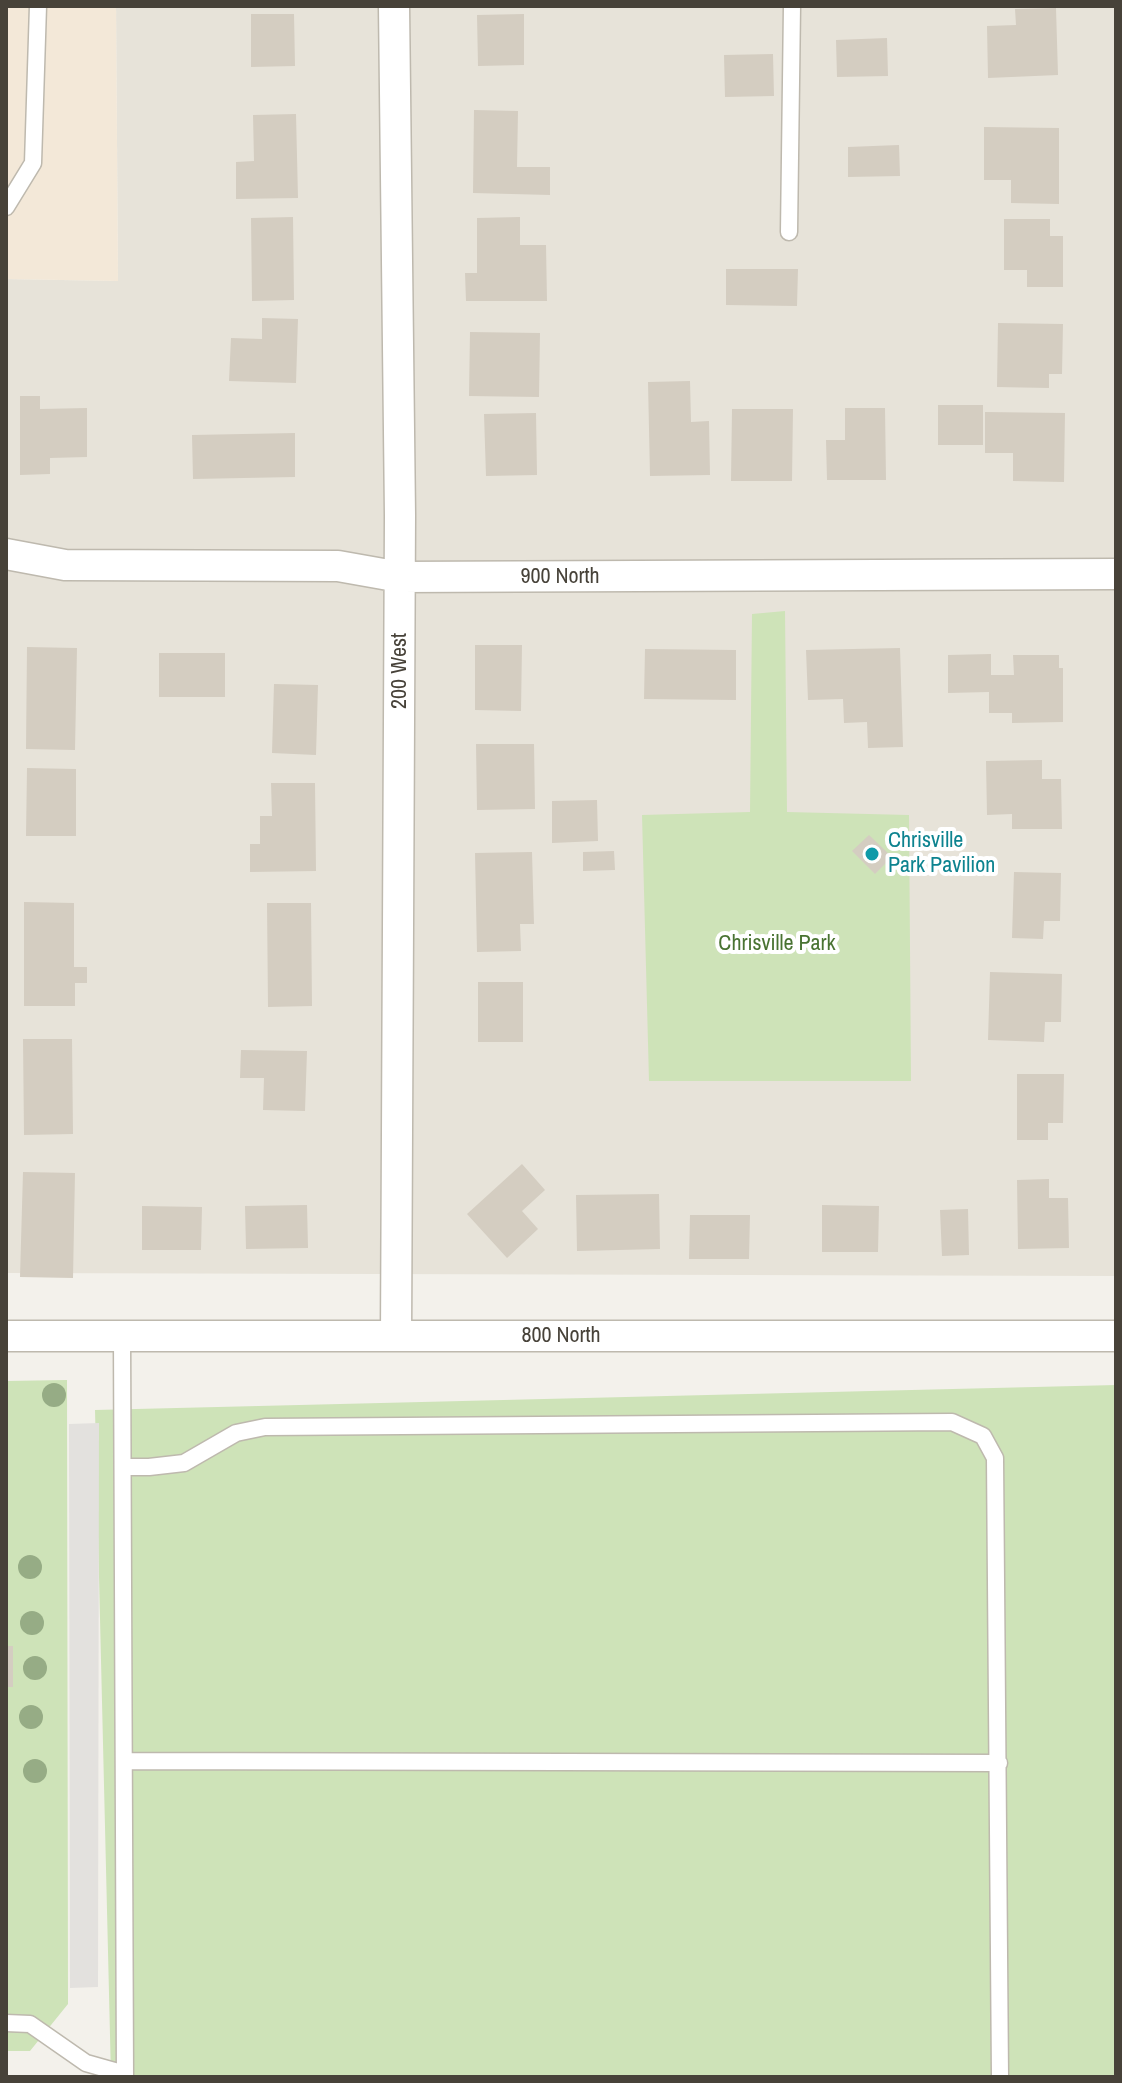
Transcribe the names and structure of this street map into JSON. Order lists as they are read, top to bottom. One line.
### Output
{"streets":{"street":["900 North","200 West","800 North"]},"crossings":[["900 North","200 West"],["200 West","800 North"]],"parks":["Chrisville Park"],"places":["Chrisville Park Pavilion"]}
